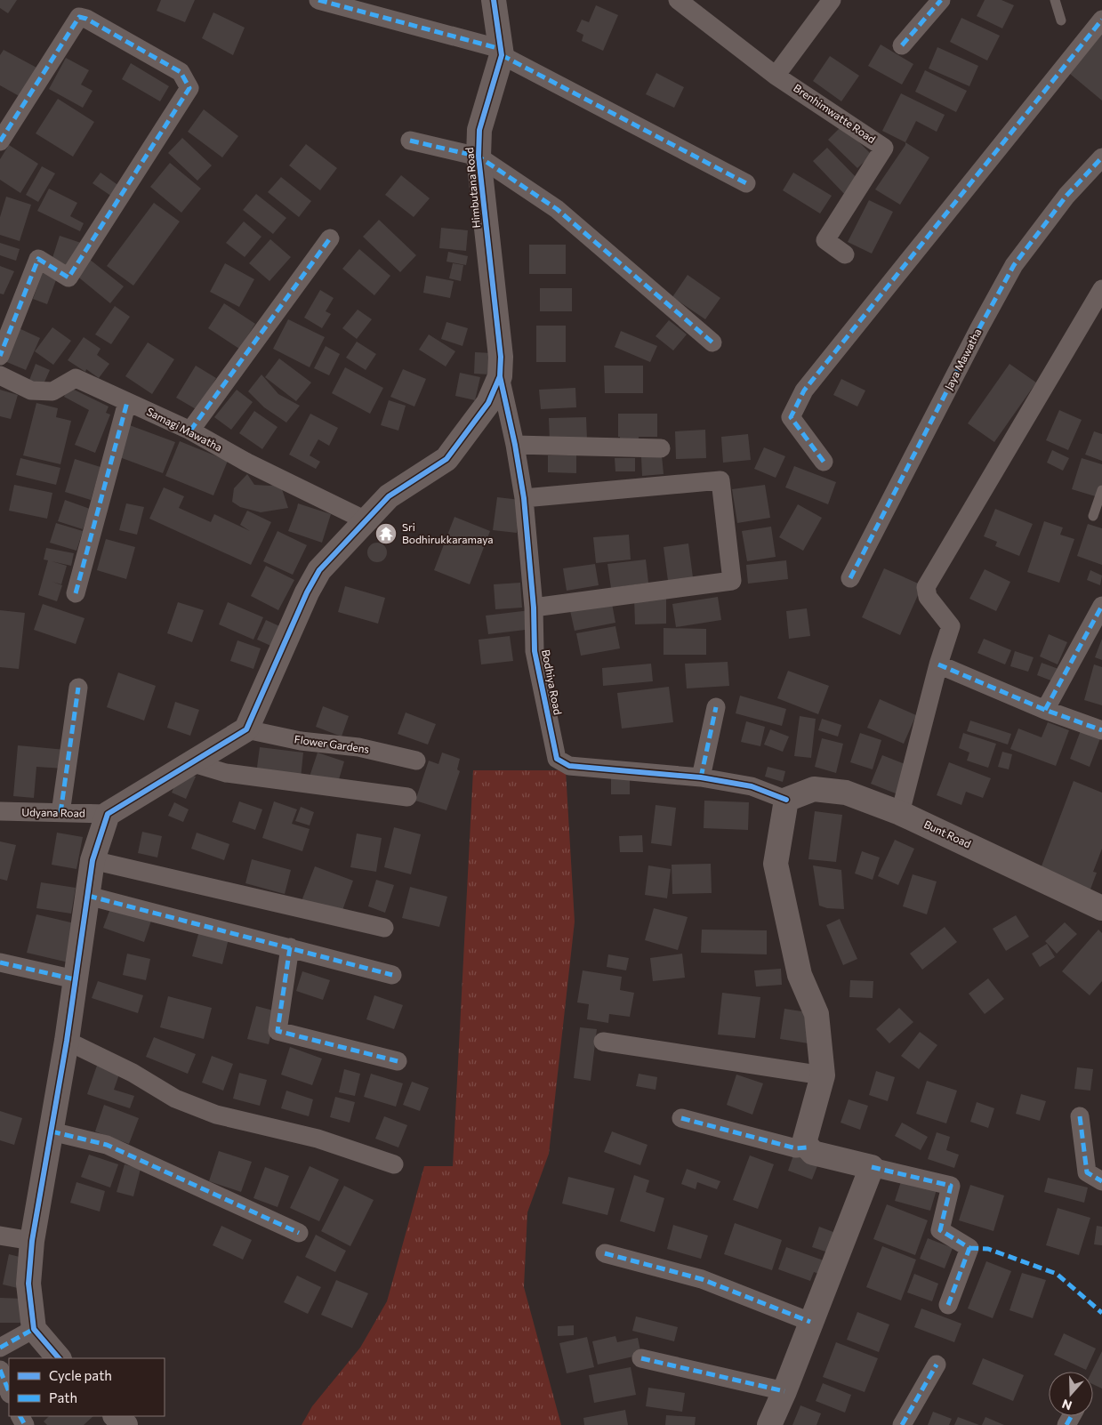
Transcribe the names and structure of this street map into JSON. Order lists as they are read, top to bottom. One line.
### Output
{"streets":{"street":["Brenhimwatte Road","Himbutana Road","Jaya Mawatha","Samagi Mawatha","Bodhiya Road","Flower Gardens","Udyana Road","Bunt Road"]},"crossings":[["Himbutana Road","Bodhiya Road"],["Bodhiya Road","Bunt Road"]],"places":{"temple":["Sri Bodhirukkaramaya"]},"legend":["Cycle path","Path"],"north":"bottom"}
